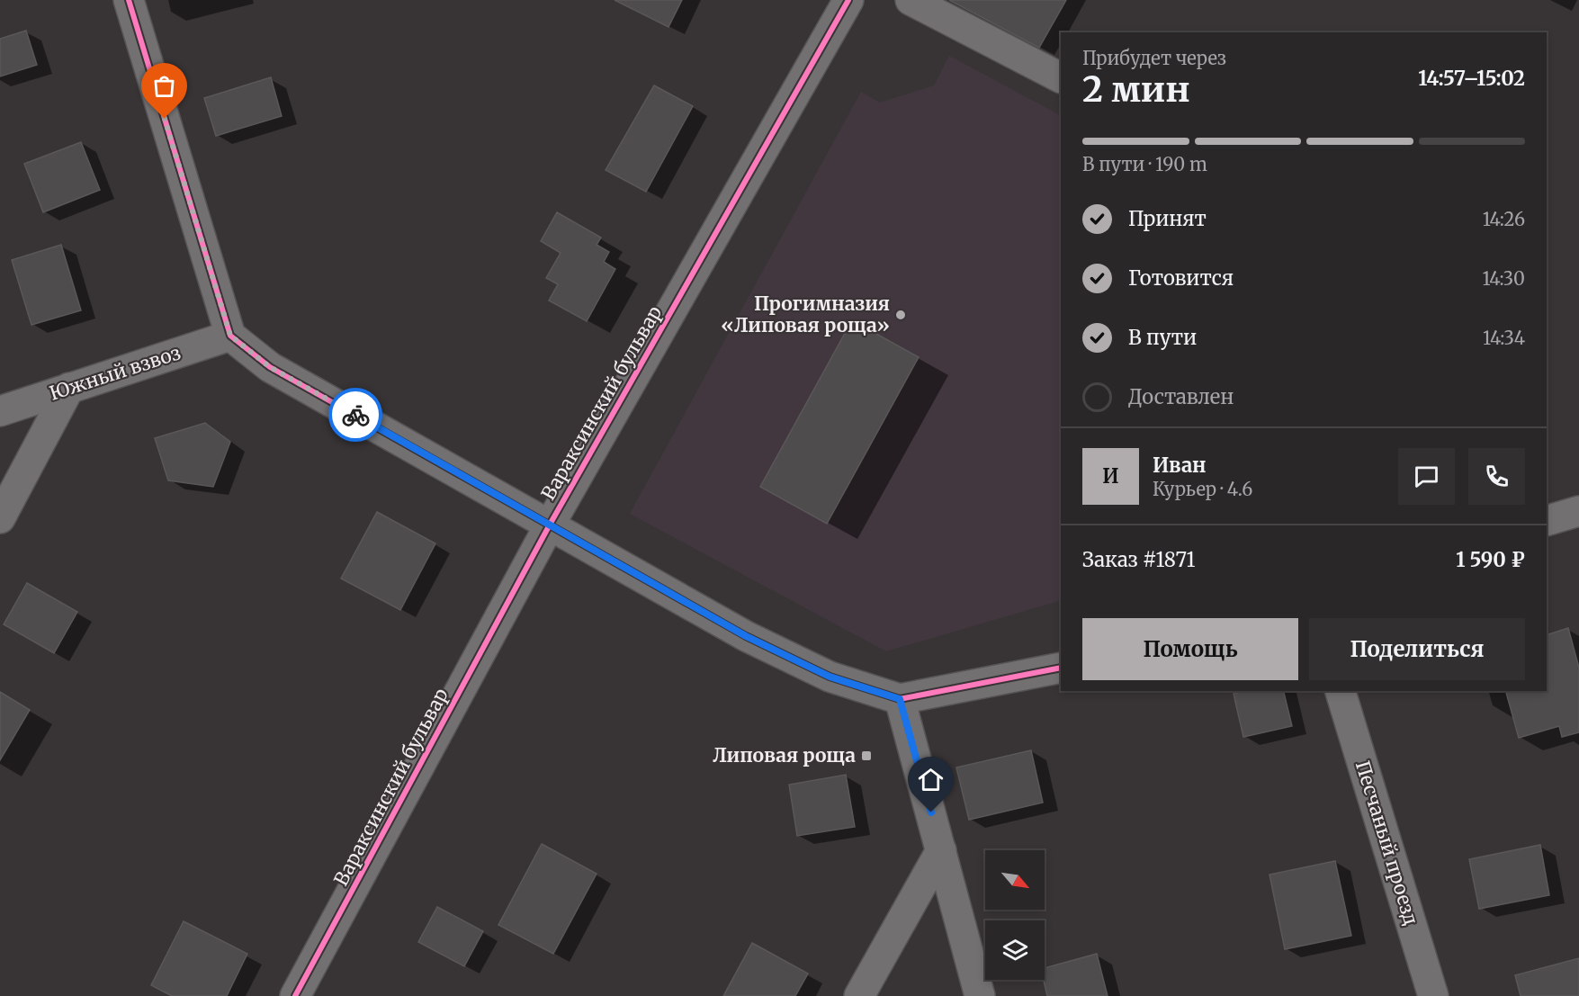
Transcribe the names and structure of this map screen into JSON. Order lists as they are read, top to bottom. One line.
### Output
{"streets":{"street":["Южный взвоз","Вараксинский бульвар","Песчаный проезд"]},"places":{"other":["Прогимназия «Липовая роща»"],"transit":["Липовая роща"]},"north":"bottom right","page":{"heading":["2 мин","Прибудет через","14:57–15:02"],"panel":["Иван","Курьер · 4.6","Заказ #1871","1 590 ₽"],"bar":"В пути · 190 m","list":[["Принят","14:26"],["Готовится","14:30"],["В пути","14:34"],"Доставлен"],"round":"И","buttons":["Помощь","Поделиться"]}}
